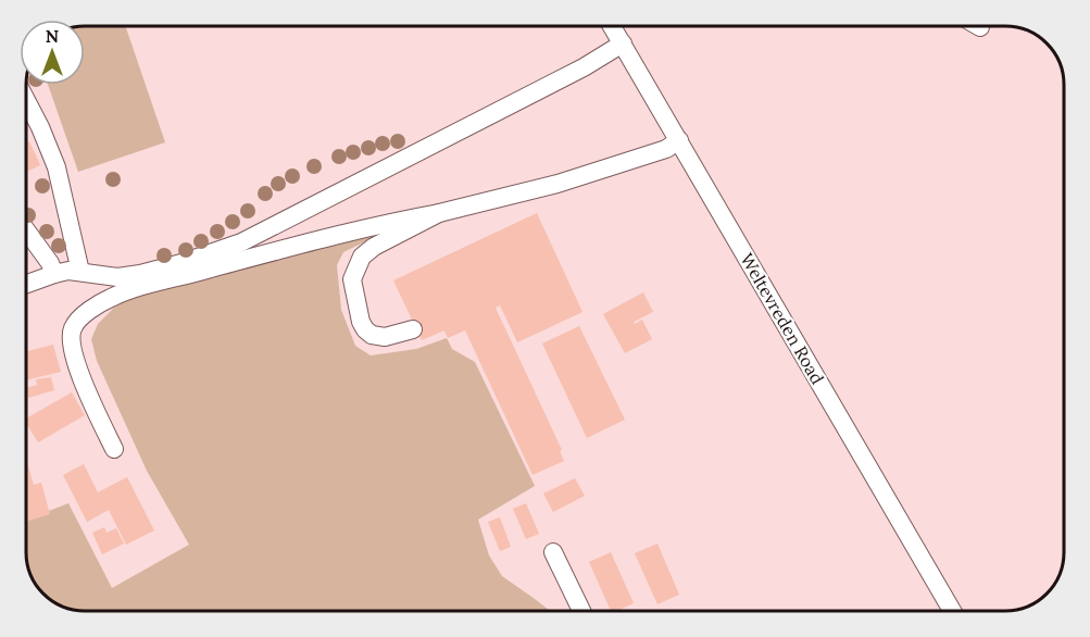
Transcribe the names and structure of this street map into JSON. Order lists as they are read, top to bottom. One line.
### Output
{"streets":{"street":["Weltevreden Road"]},"north":"top"}
